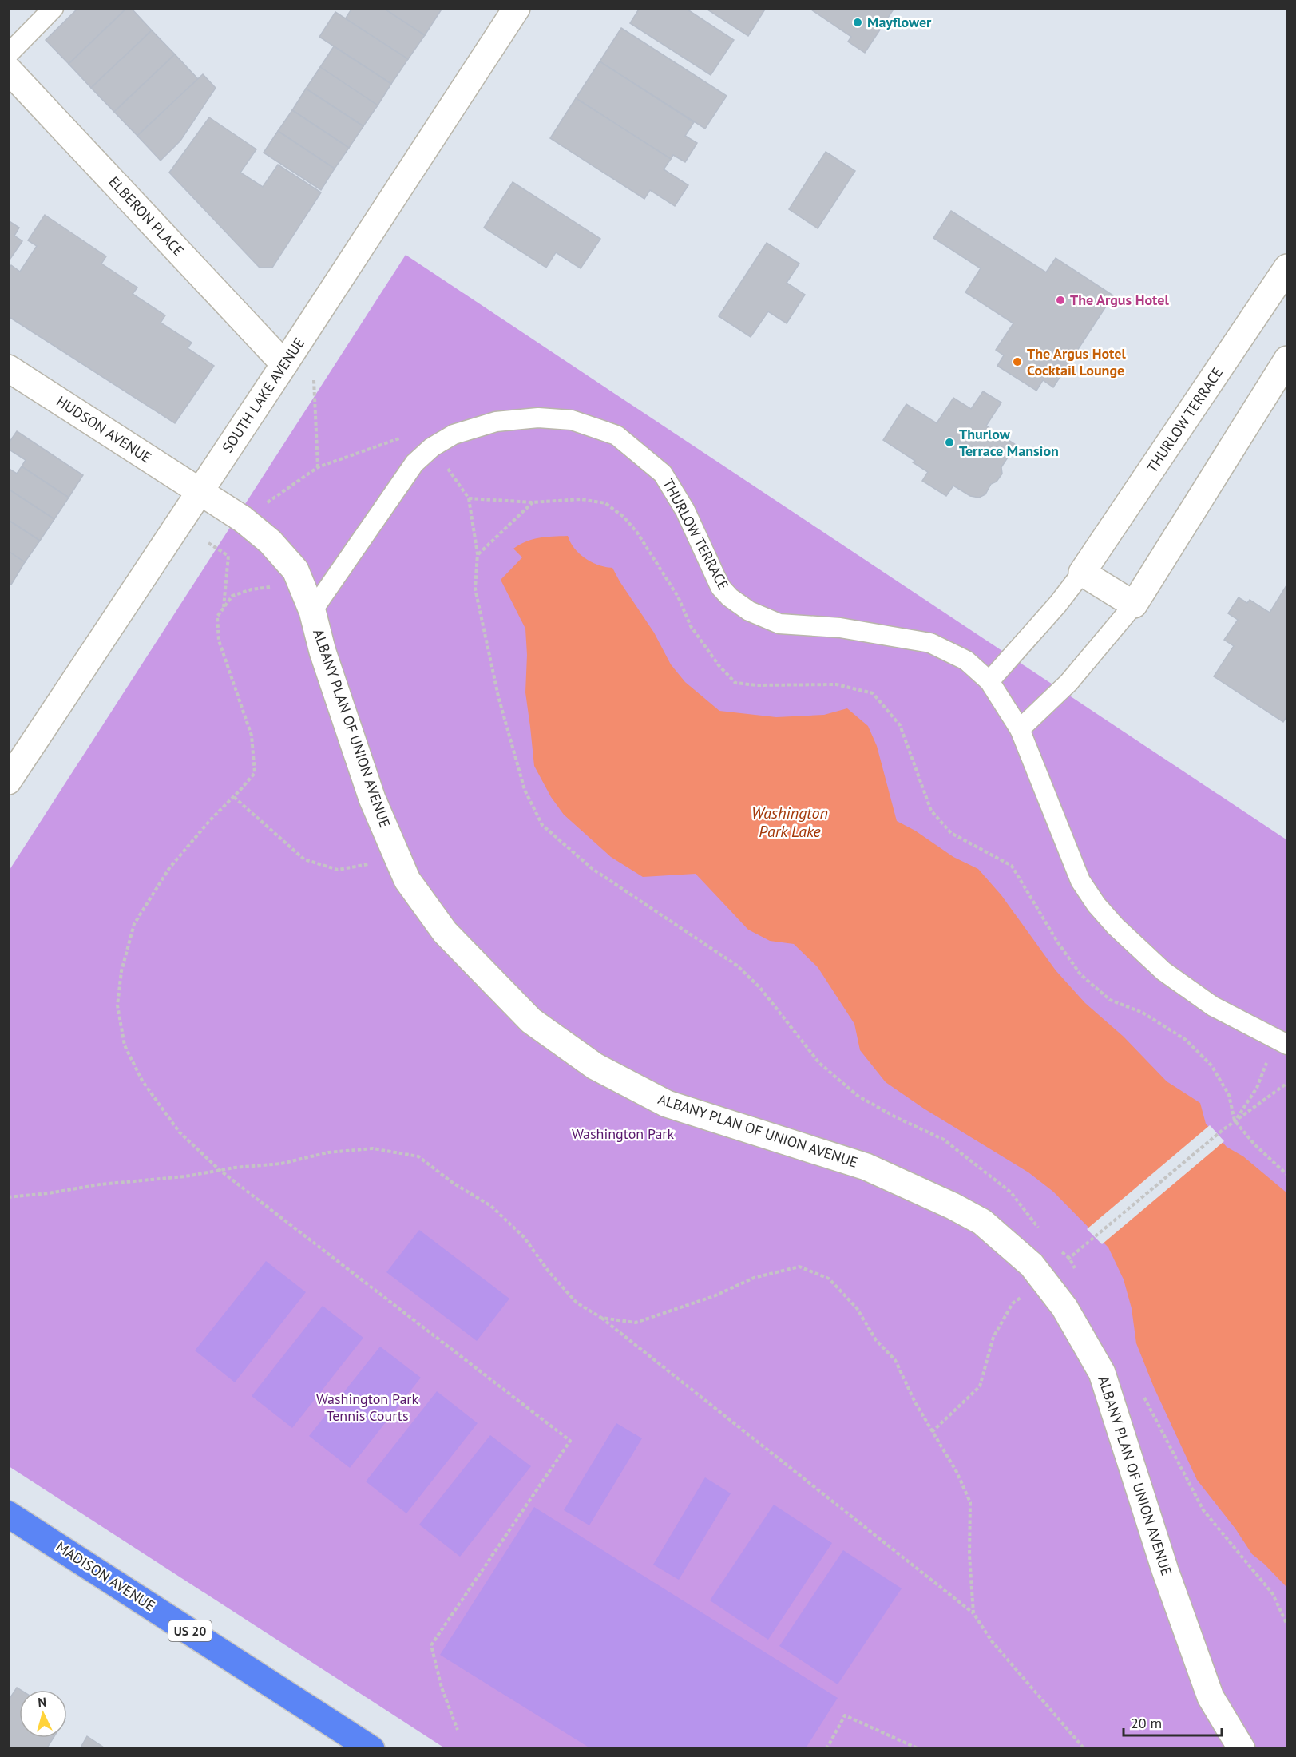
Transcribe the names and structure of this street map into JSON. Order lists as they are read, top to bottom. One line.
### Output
{"streets":{"main road":["MADISON AVENUE","US 20"],"street":["ELBERON PLACE","SOUTH LAKE AVENUE","THURLOW TERRACE","HUDSON AVENUE","ALBANY PLAN OF UNION AVENUE"]},"crossings":[["ELBERON PLACE","SOUTH LAKE AVENUE"],["SOUTH LAKE AVENUE","HUDSON AVENUE"],["SOUTH LAKE AVENUE","ALBANY PLAN OF UNION AVENUE"],["THURLOW TERRACE","ALBANY PLAN OF UNION AVENUE"],["HUDSON AVENUE","ALBANY PLAN OF UNION AVENUE"]],"water":["Washington Park Lake"],"parks":["Washington Park","Washington Park Tennis Courts"],"places":["Mayflower","The Argus Hotel","The Argus Hotel Cocktail Lounge","Thurlow Terrace Mansion"],"scale_bar":"20 m","north":"top"}
